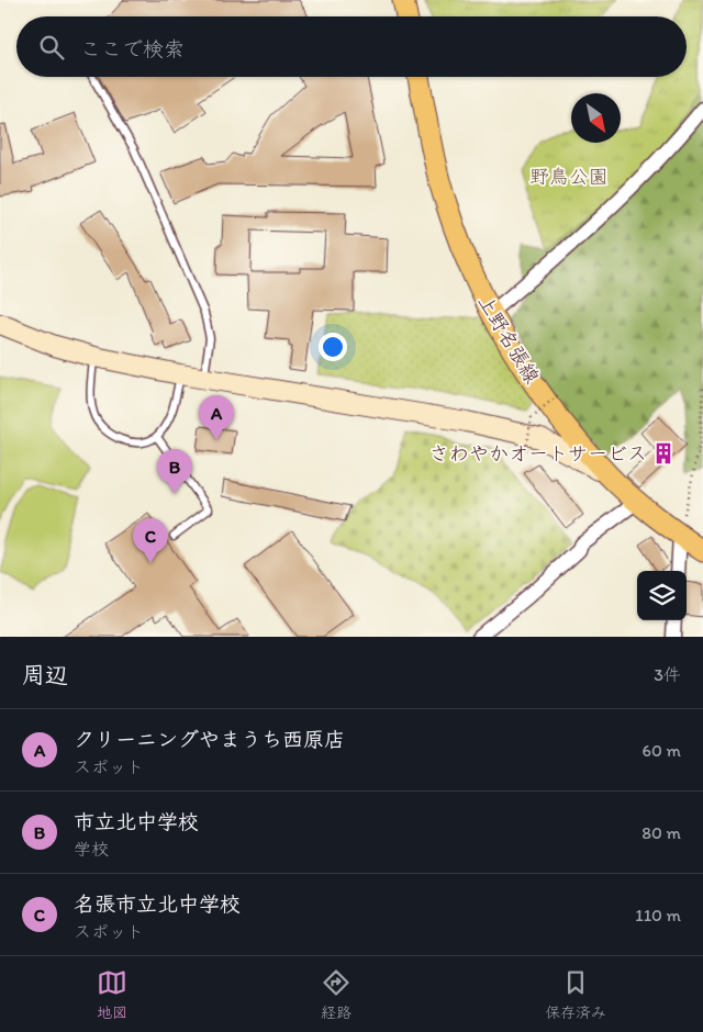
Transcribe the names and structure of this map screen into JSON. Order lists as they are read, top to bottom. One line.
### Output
{"streets":{"main road":["上野名張線"]},"parks":["野鳥公園"],"places":{"building":["さわやかオートサービス"]},"north":"bottom right","page":{"search":"ここで検索","pins":["A","B","C"],"heading":["周辺","3件"],"list":[{"mark":"A","name":"クリーニングやまうち西原店","note":"スポット","value":"60 m"},{"mark":"B","name":"市立北中学校","note":"学校","value":"80 m"},{"mark":"C","name":"名張市立北中学校","note":"スポット","value":"110 m"}],"nav":["地図","経路","保存済み"]}}
